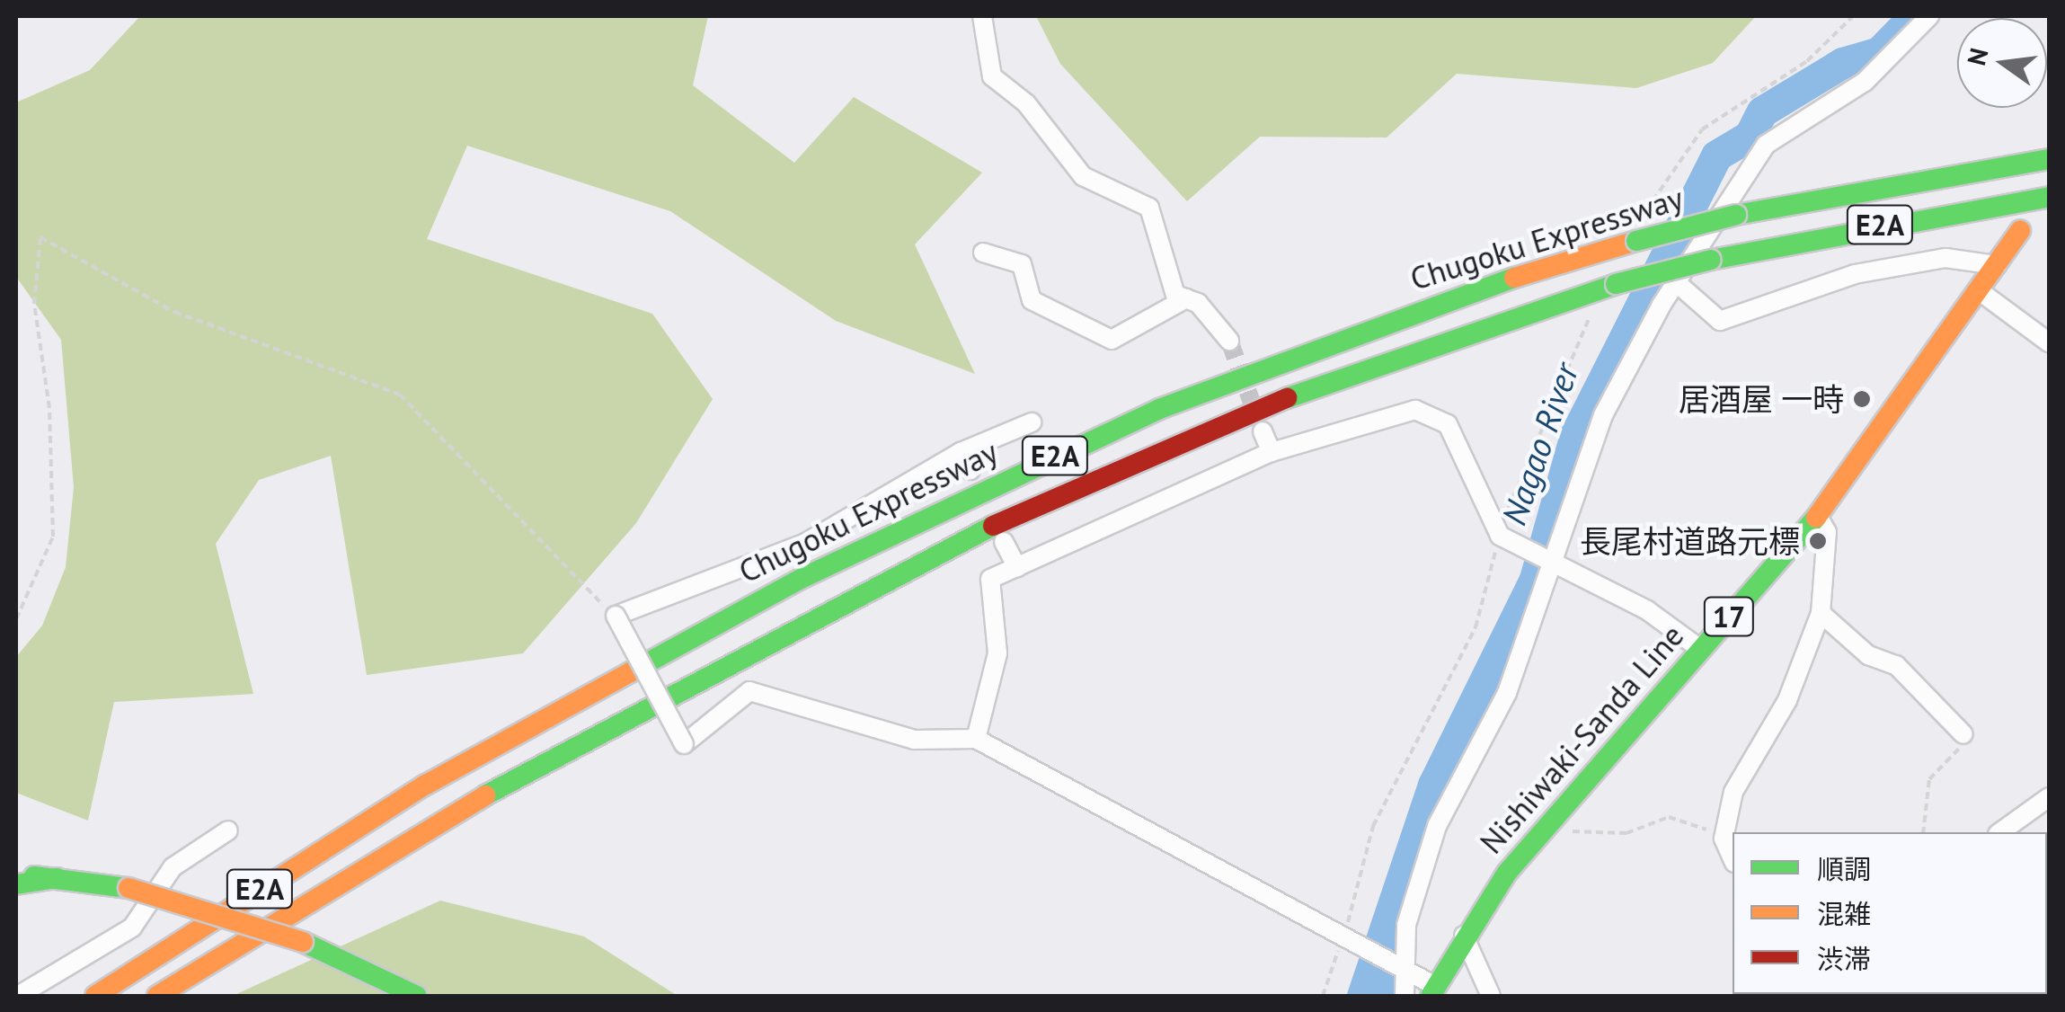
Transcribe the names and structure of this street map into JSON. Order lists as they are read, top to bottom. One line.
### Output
{"streets":{"main road":["E2A","Chugoku Expressway","17","Nishiwaki-Sanda Line"]},"water":["Nagao River"],"places":["居酒屋 一時","長尾村道路元標"],"legend":["順調","混雑","渋滞"],"north":"left"}
